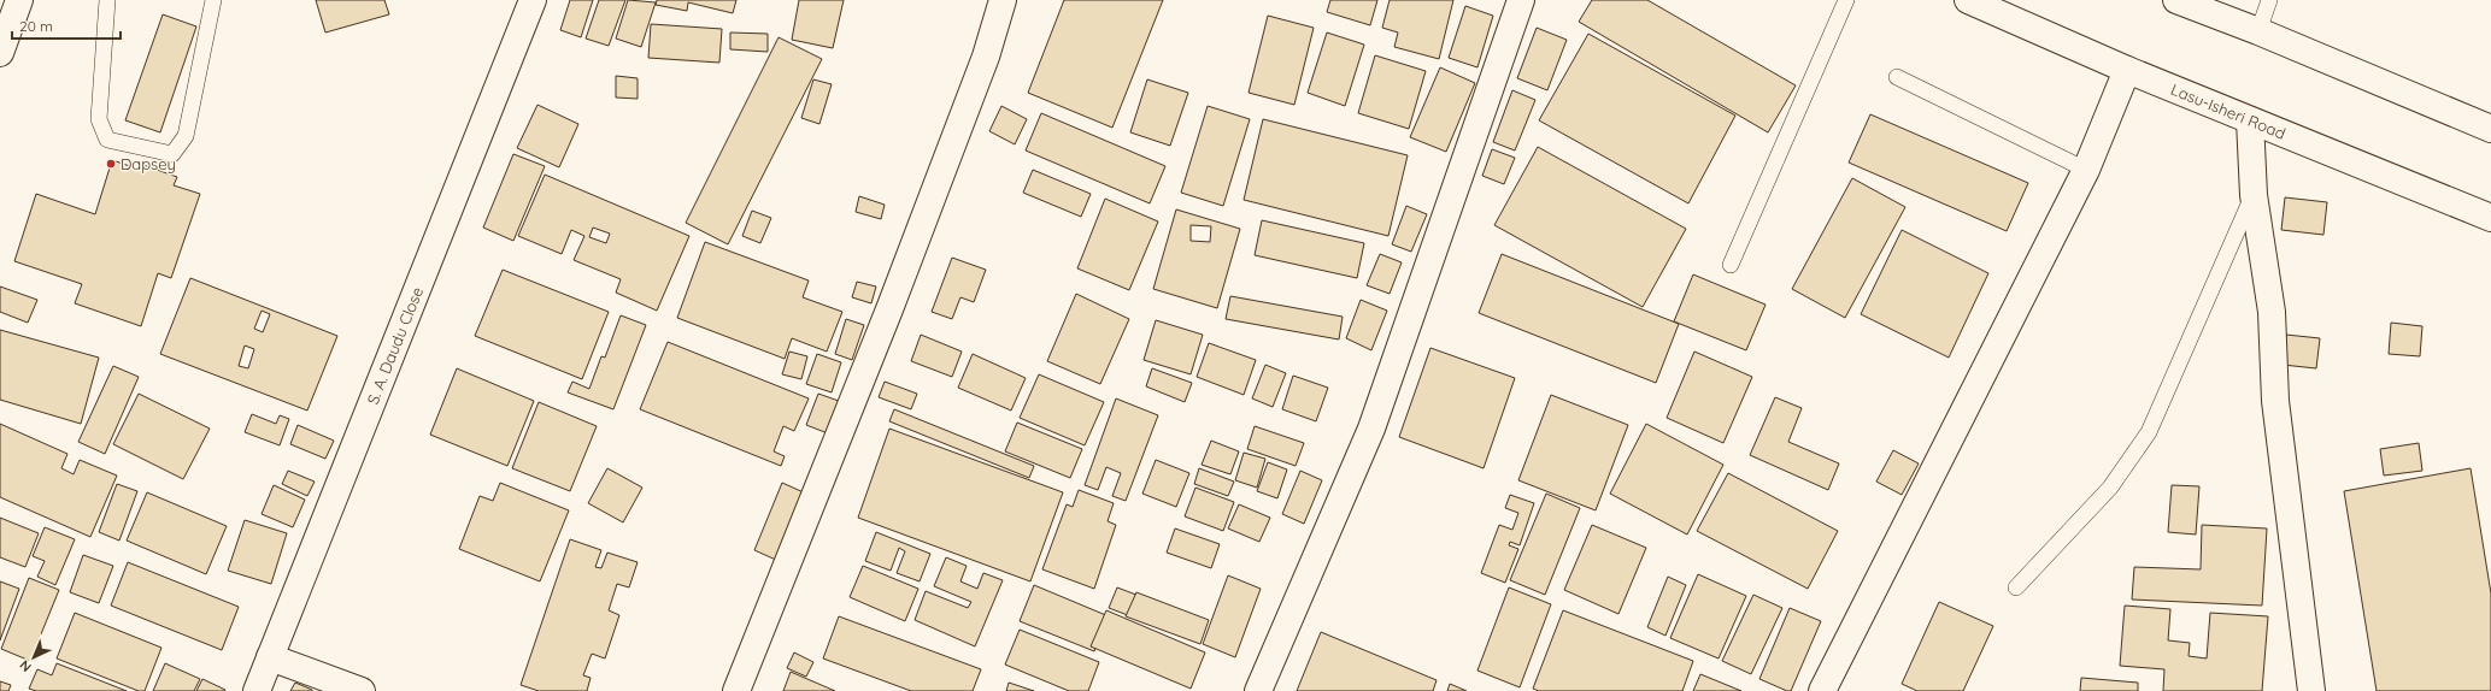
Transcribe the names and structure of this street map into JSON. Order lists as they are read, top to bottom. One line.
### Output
{"streets":{"street":["Lasu-Isheri Road","S. A. Daudu Close"]},"places":["Dapsey"],"scale_bar":"20 m","north":"bottom left"}
